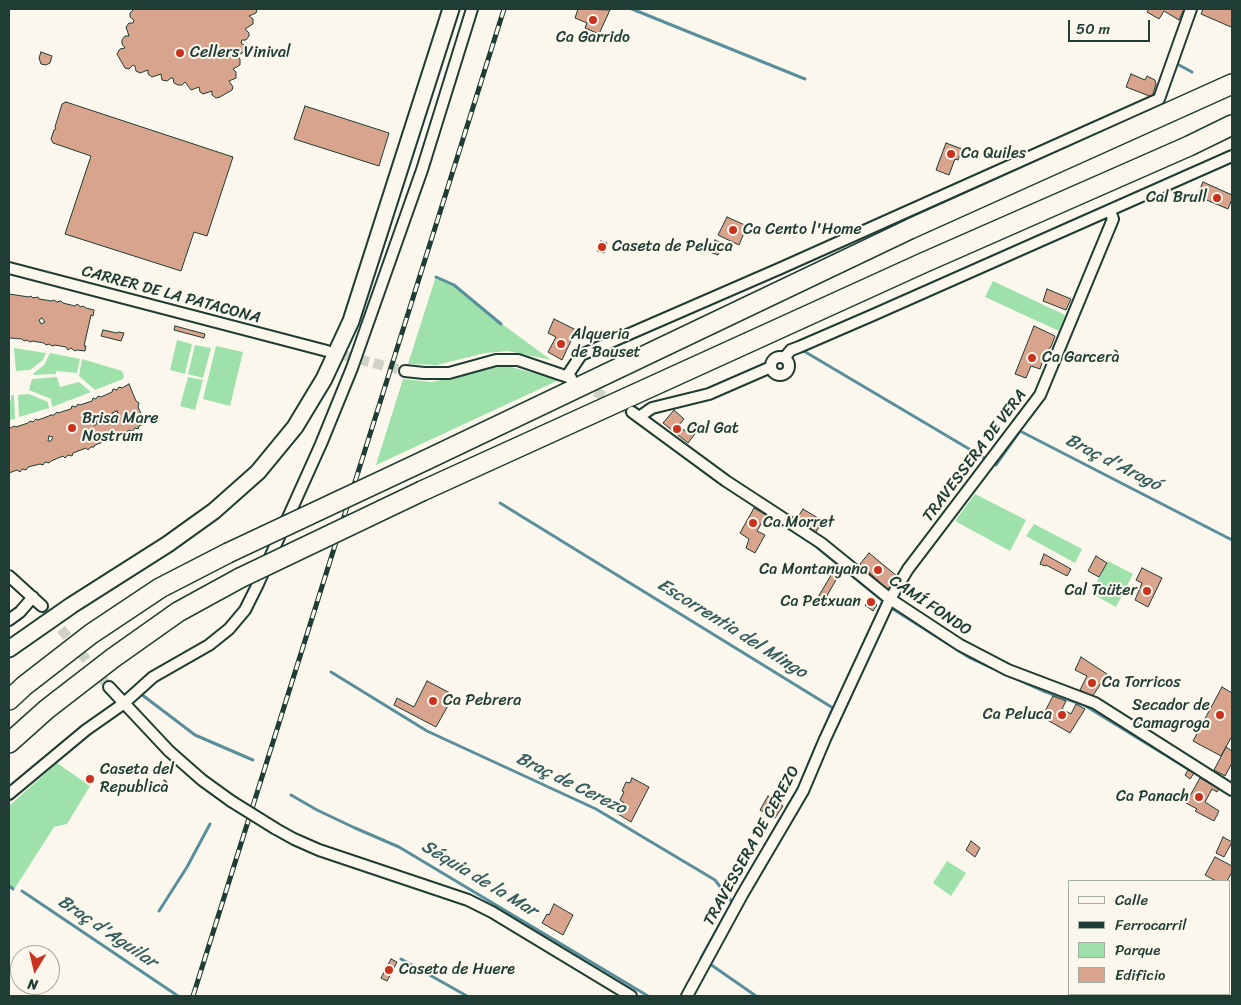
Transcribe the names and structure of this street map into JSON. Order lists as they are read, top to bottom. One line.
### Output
{"streets":{"street":["CARRER DE LA PATACONA","TRAVESSERA DE VERA","CAMÍ FONDO","TRAVESSERA DE CEREZO"]},"crossings":[["TRAVESSERA DE VERA","CAMÍ FONDO"],["TRAVESSERA DE VERA","TRAVESSERA DE CEREZO"],["CAMÍ FONDO","TRAVESSERA DE CEREZO"]],"water":["Braç d'Aragó","Escorrentia del Mingo","Braç de Cerezo","Séquia de la Mar","Braç d'Aguilar"],"places":["Ca Garrido","Cellers Vinival","Ca Quiles","Cal Brull","Ca Cento l'Home","Caseta de Peluca","Alqueria de Bauset","Ca Garcerà","Brisa Mare Nostrum","Cal Gat","Ca Morret","Ca Montanyana","Cal Taüter","Ca Petxuan","Ca Torricos","Ca Pebrera","Ca Peluca","Secador de Camagroga","Caseta del Republicà","Ca Panach","Caseta de Huere"],"legend":["Calle","Ferrocarril","Parque","Edificio"],"scale_bar":"50 m","north":"bottom"}
